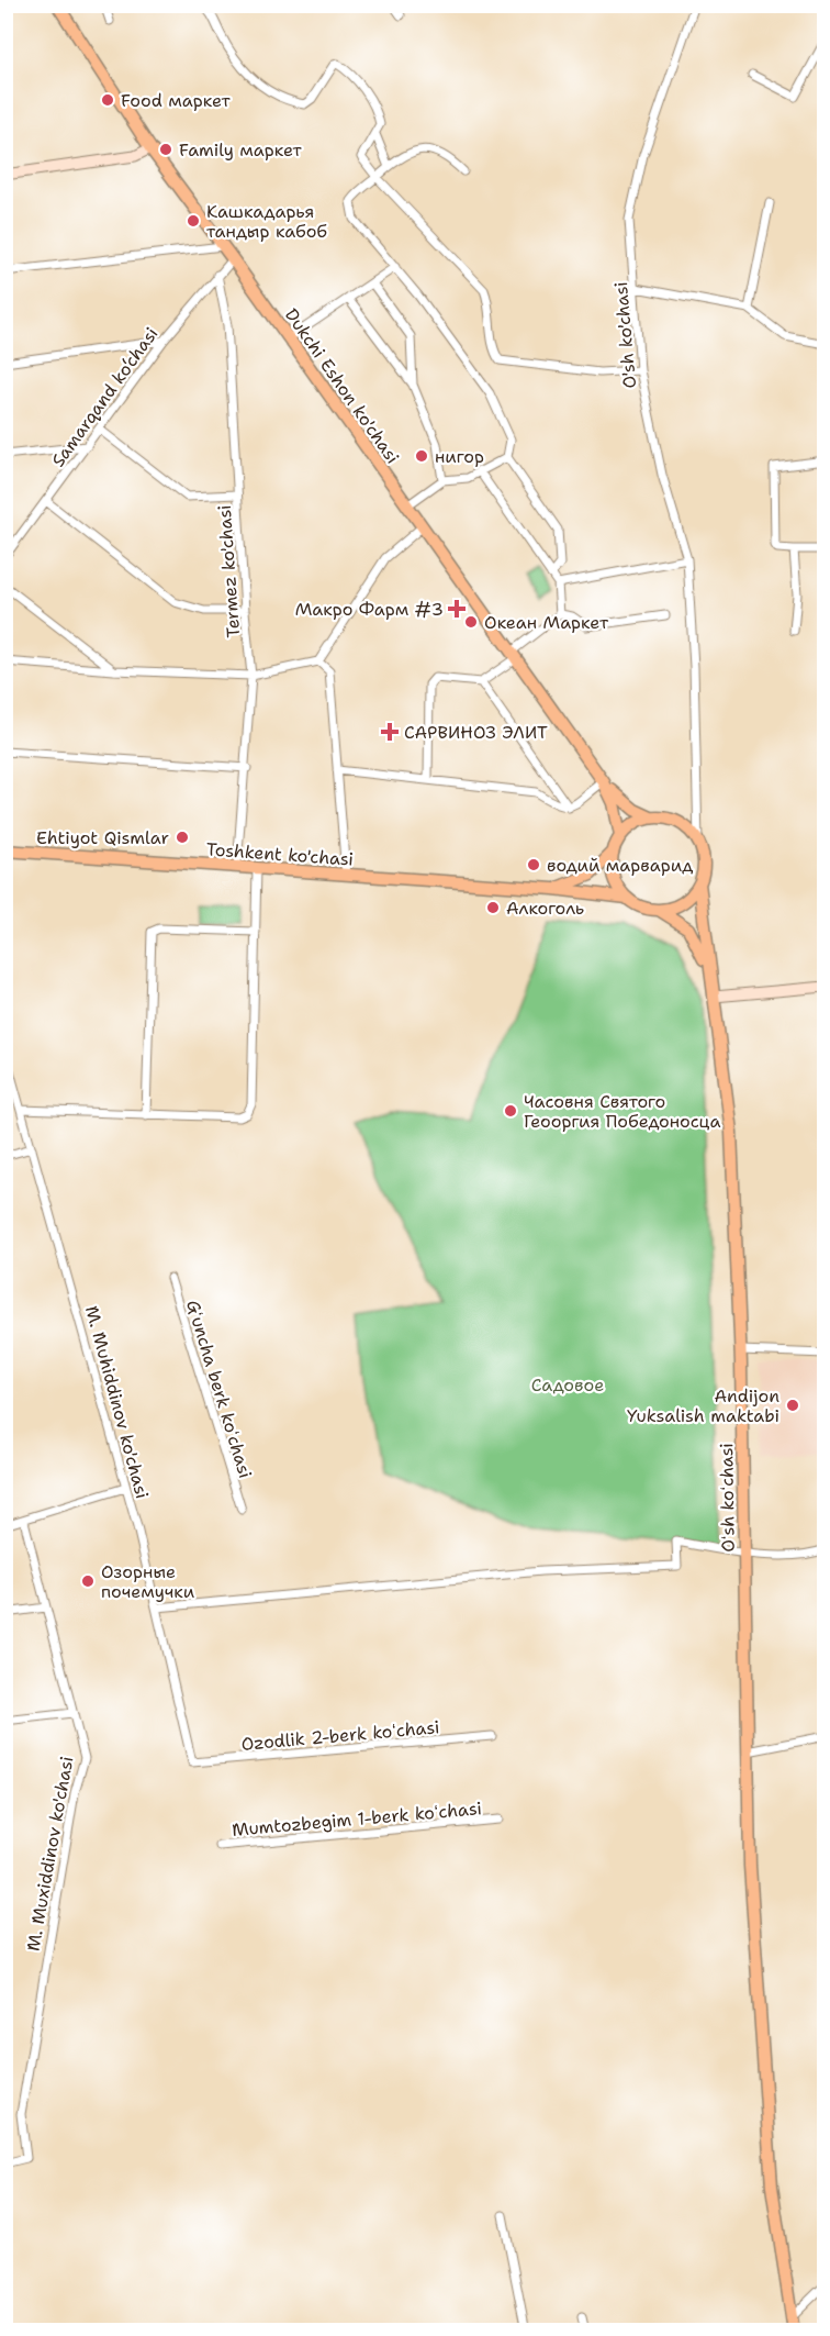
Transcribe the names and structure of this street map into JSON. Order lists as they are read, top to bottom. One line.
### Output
{"streets":{"main road":["Dukchi Eshon ko'chasi","Toshkent ko'chasi","Oʻsh koʻchasi"],"street":["O'sh ko'chasi","Samarqand ko‘chasi","Termez ko'chasi","Gʻuncha berk koʻchasi","M. Muhiddinov ko'chasi","Ozodlik 2-berk koʻchasi","Mumtozbegim 1-berk koʻchasi","M. Muxiddinov ko'chasi"]},"crossings":[["O'sh ko'chasi","Toshkent ko'chasi"],["Dukchi Eshon ko'chasi","Samarqand ko‘chasi"],["Samarqand ko‘chasi","Termez ko'chasi"],["Termez ko'chasi","Toshkent ko'chasi"],["M. Muhiddinov ko'chasi","Ozodlik 2-berk koʻchasi"]],"parks":["Садовое"],"places":{"other":["Food маркет","Family маркет","Кашкадарья тандыр кабоб","нигор","Океан Маркет","Ehtiyot Qismlar","водий марварид","Алкоголь","Часовня Святого Геооргия Победоносца","Andijon Yuksalish maktabi","Озорные почемучки"],"health":["Макро Фарм #3","САРВИНОЗ ЭЛИТ"]}}
